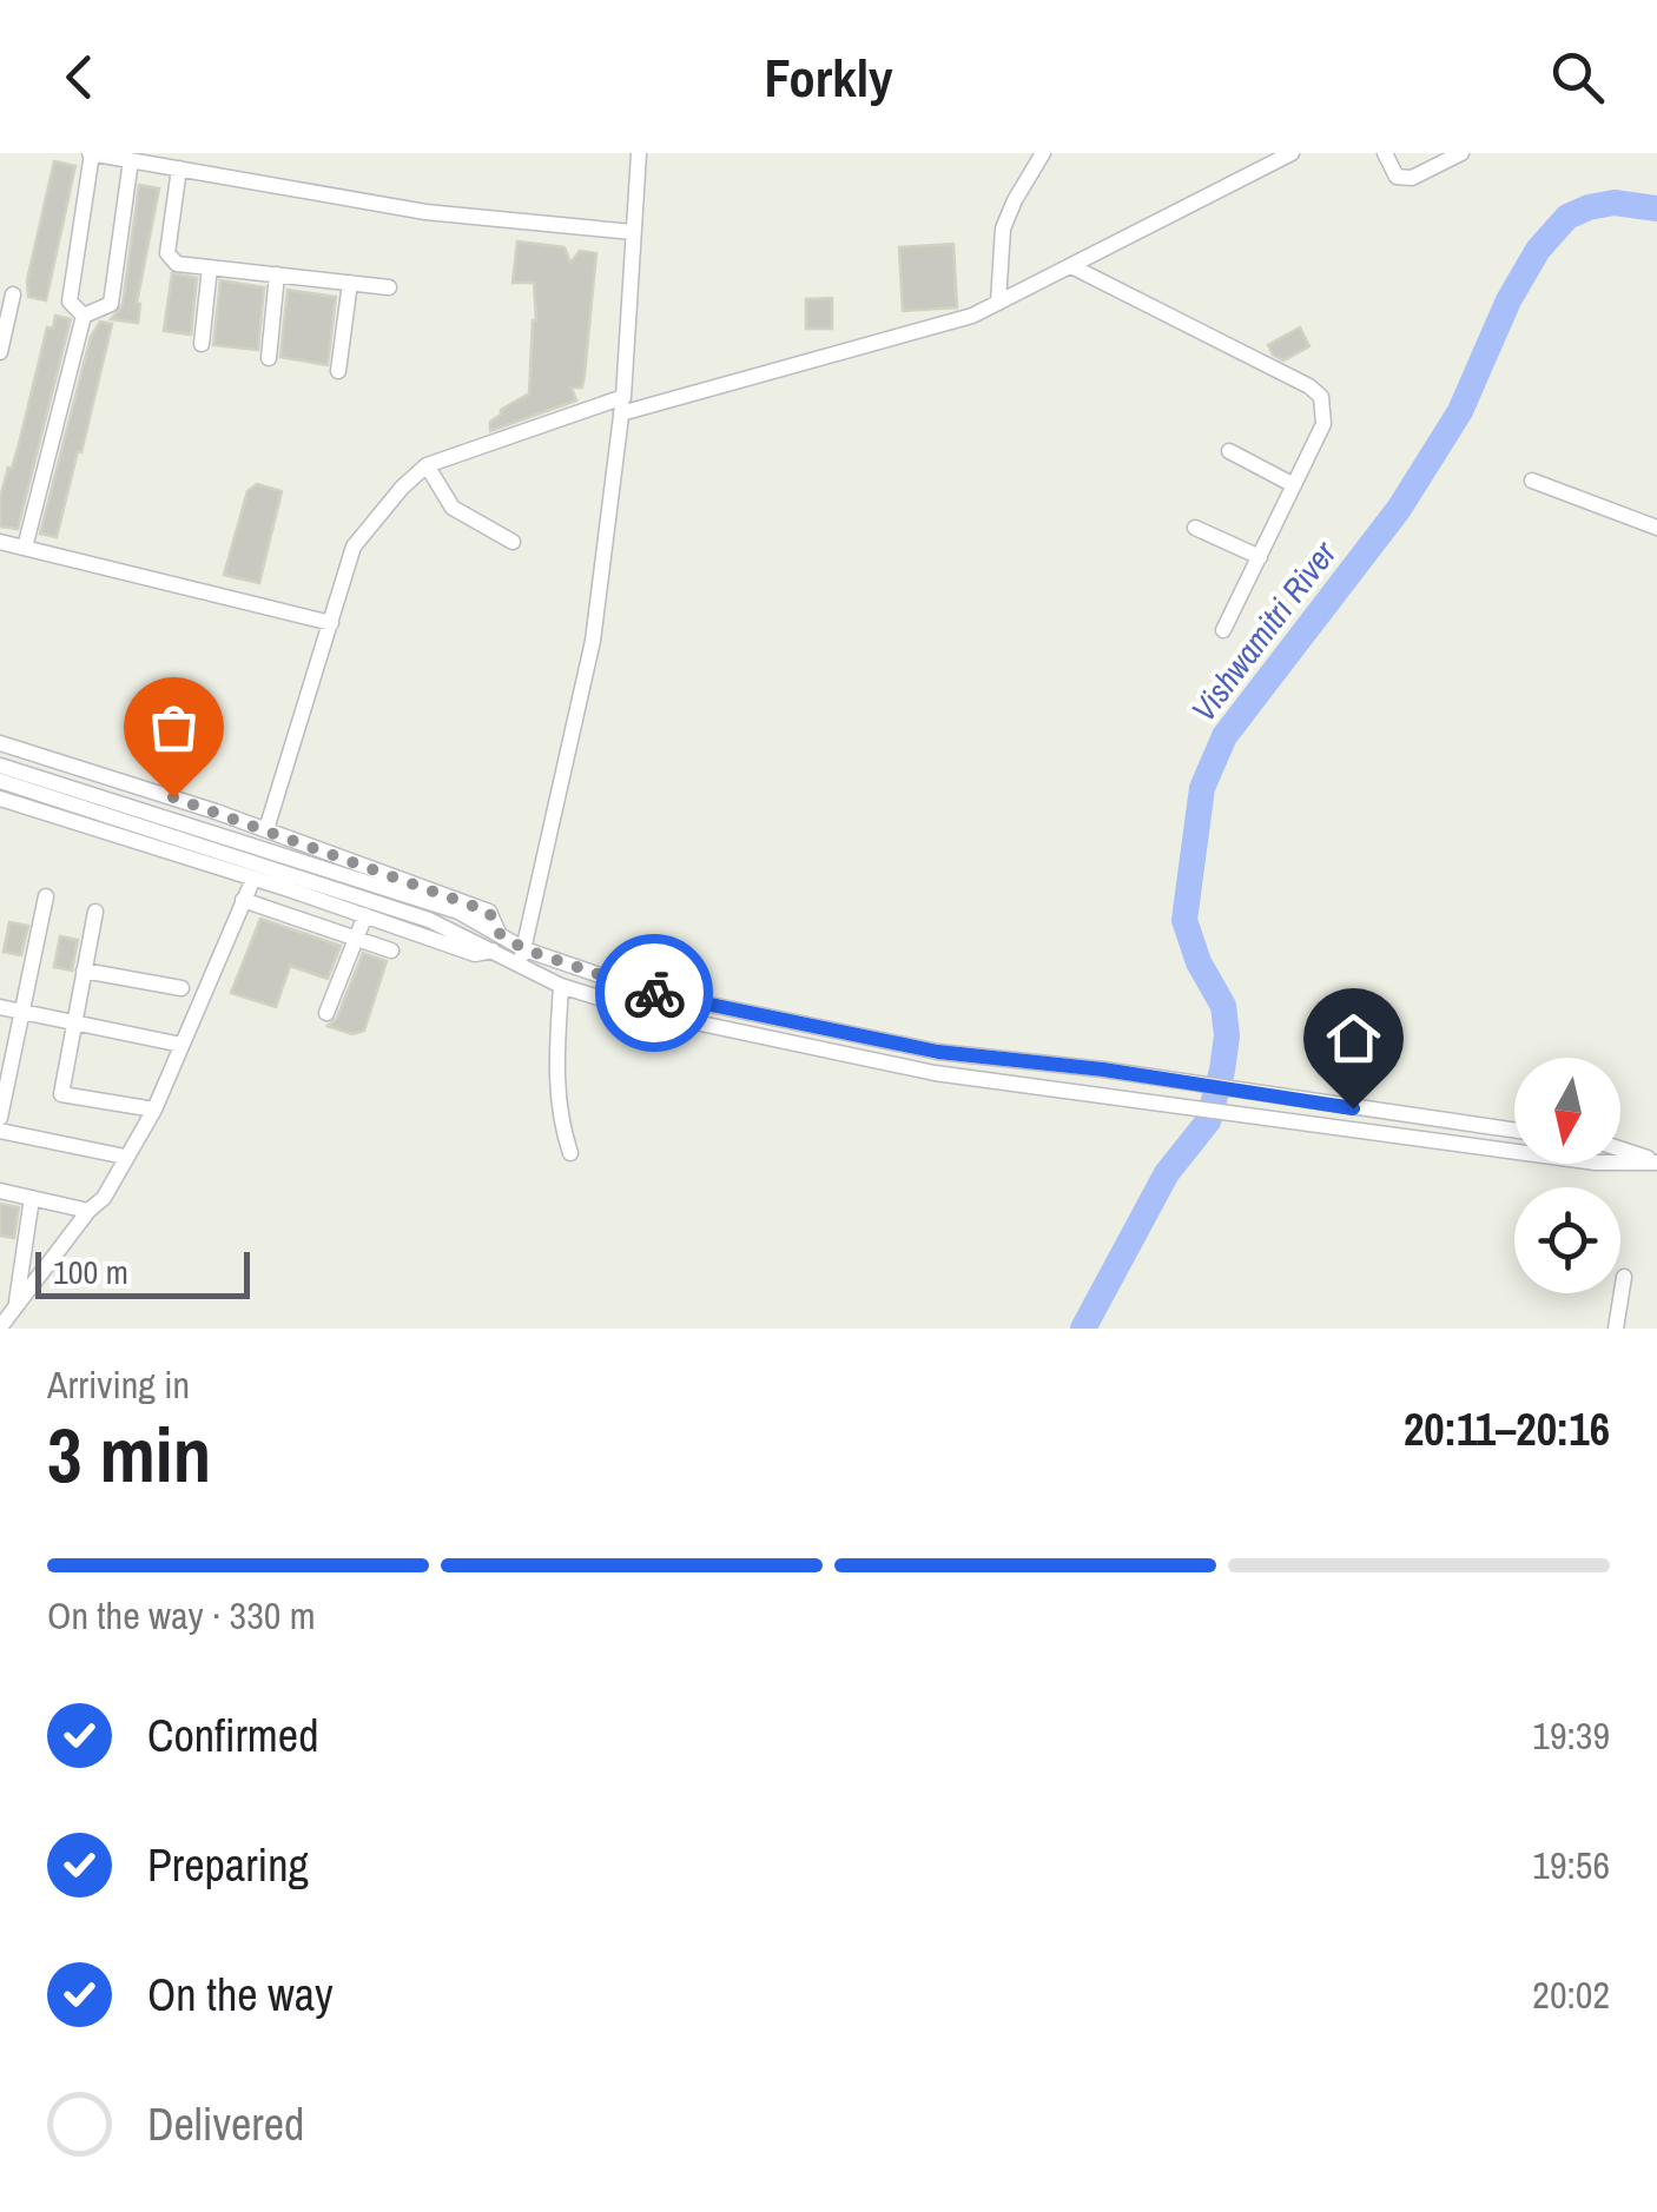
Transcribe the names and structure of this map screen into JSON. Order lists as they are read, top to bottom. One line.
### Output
{"water":["Vishwamitri River"],"scale_bar":"100 m","north":"bottom","page":{"header":"Forkly","scale":"100 m","heading":["3 min","Arriving in","20:11–20:16"],"bar":"On the way · 330 m","list":[["Confirmed","19:39"],["Preparing","19:56"],["On the way","20:02"],"Delivered"]}}
